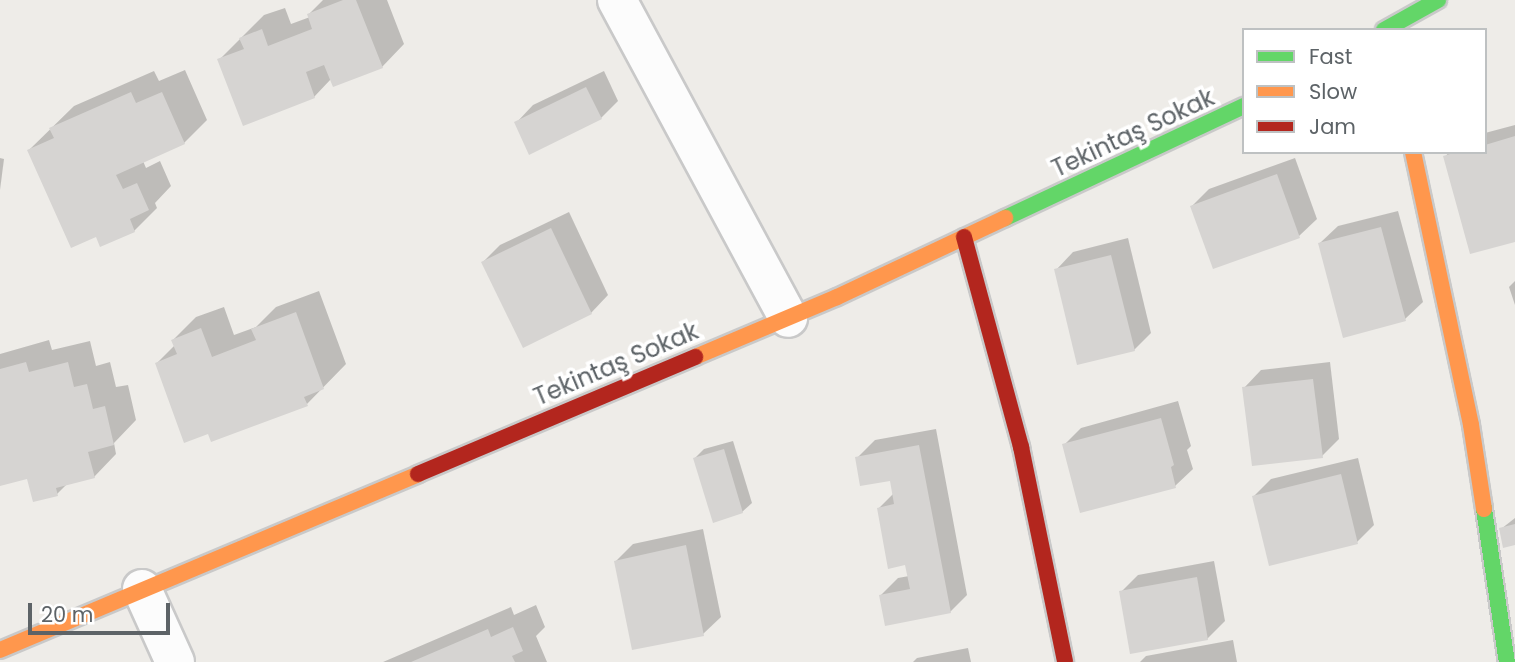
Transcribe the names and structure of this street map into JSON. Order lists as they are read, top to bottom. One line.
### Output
{"streets":{"street":["Tekintaş Sokak"]},"legend":["Fast","Slow","Jam"],"scale_bar":"20 m"}
